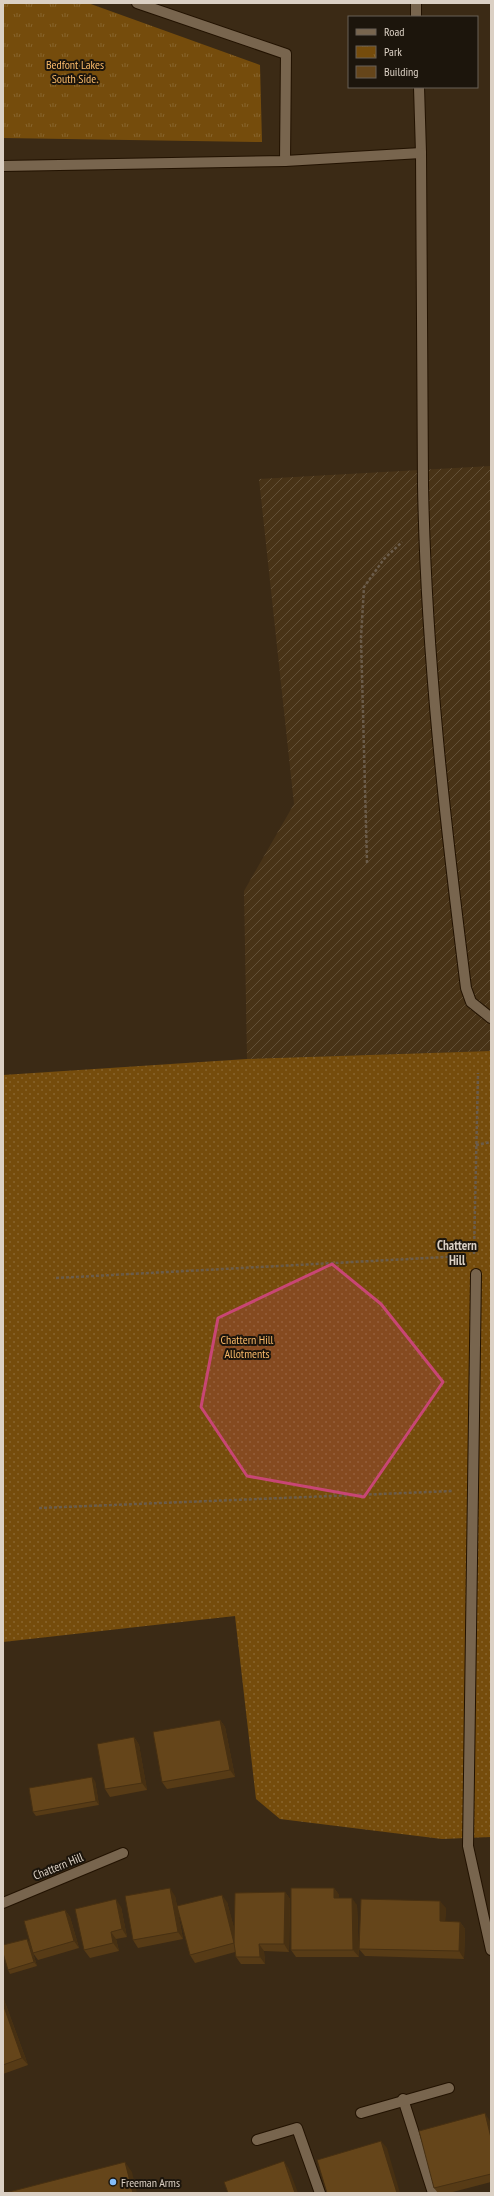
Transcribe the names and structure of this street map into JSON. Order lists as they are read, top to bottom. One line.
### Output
{"streets":{"street":["Chattern Hill"]},"districts":["Chattern Hill"],"parks":["Bedfont Lakes South Side.","Chattern Hill Allotments"],"places":["Freeman Arms"],"legend":["Road","Park","Building"]}
